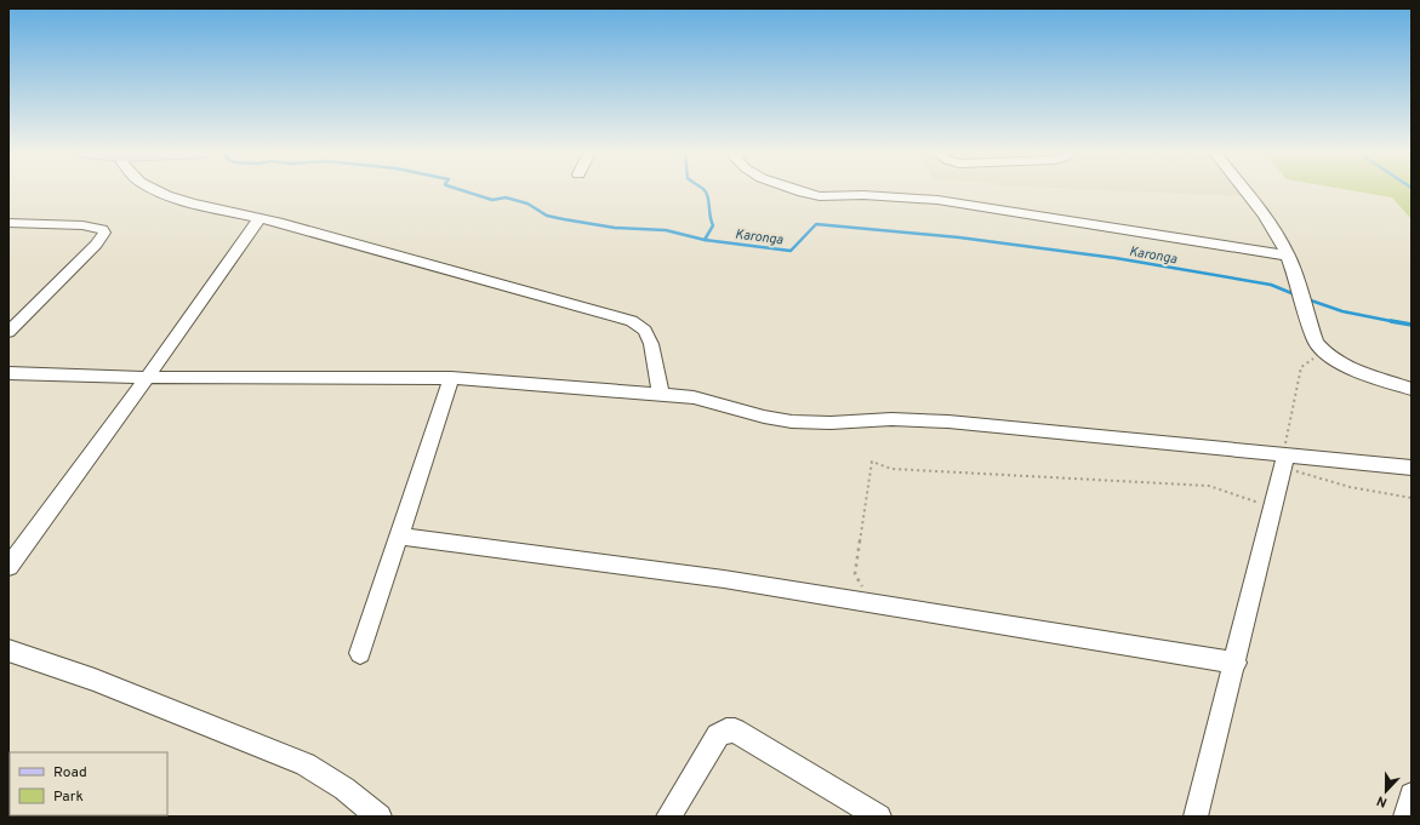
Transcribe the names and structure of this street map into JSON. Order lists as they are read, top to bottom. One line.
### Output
{"water":["Karonga"],"legend":["Road","Park"],"north":"bottom"}
